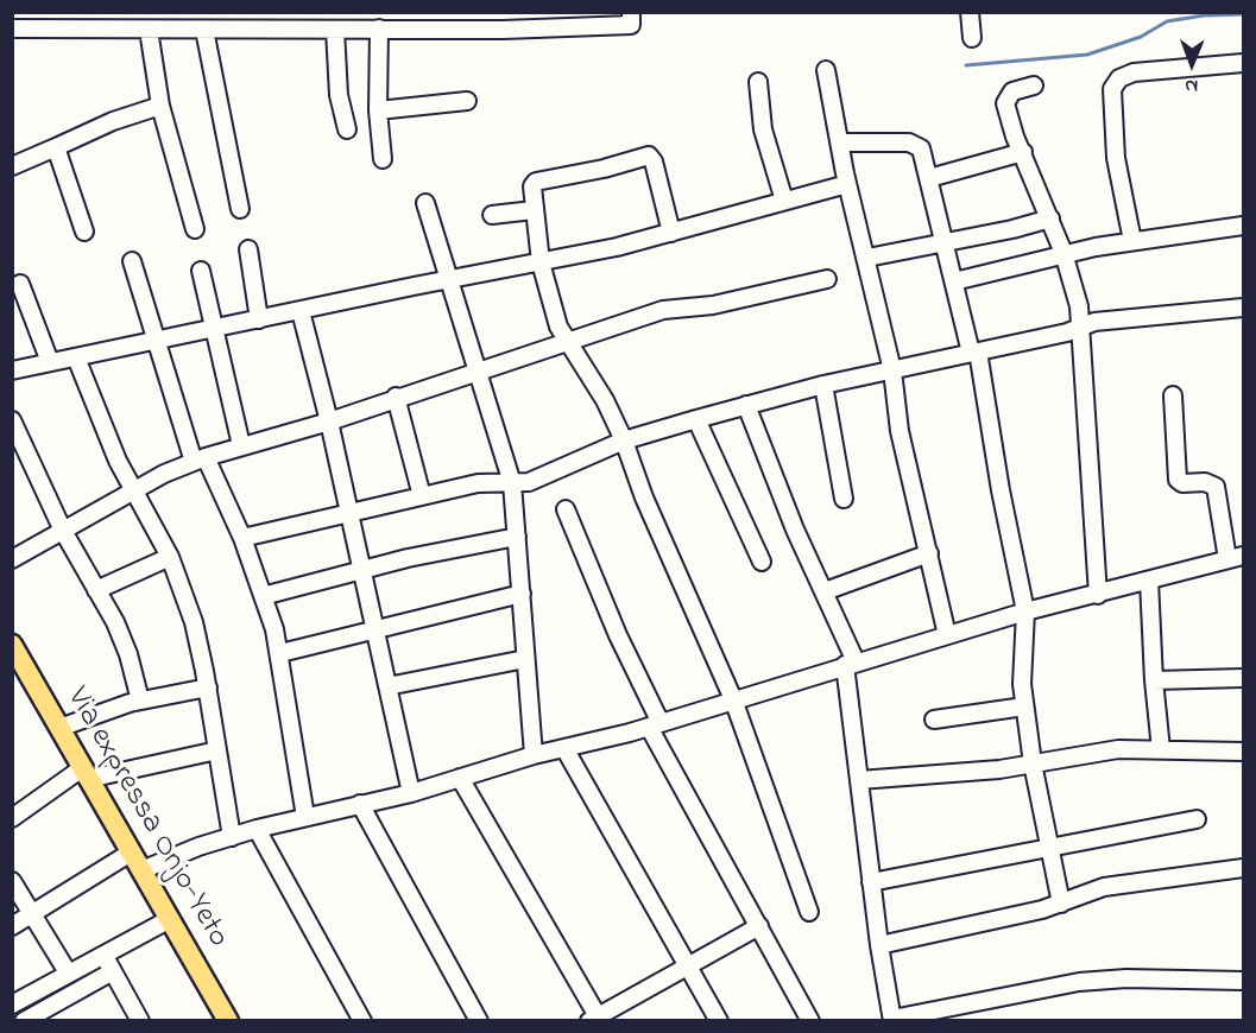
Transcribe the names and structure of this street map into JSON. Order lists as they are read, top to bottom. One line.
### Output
{"streets":{"main road":["Via expressa Onjo-Yeto"]},"north":"bottom"}
